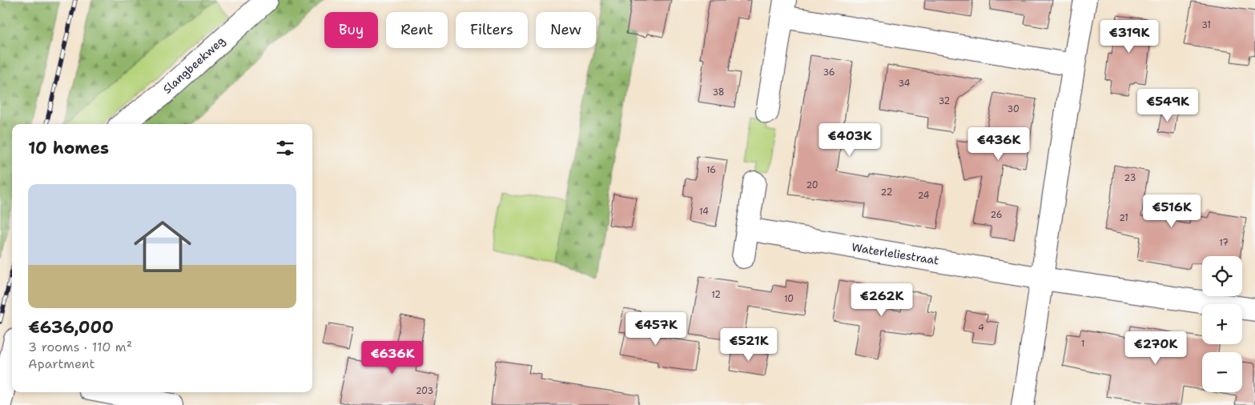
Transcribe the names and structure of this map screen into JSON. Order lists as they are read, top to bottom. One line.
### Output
{"streets":{"street":["Slangbeekweg","Waterleliestraat"]},"house_numbers":["31","36","34","38","32","30","16","23","20","22","24","14","26","21","17","12","10","4","1","203"],"page":{"chip":["Buy","Rent","Filters","New"],"price":["€319K","€549K","€403K","€436K","€516K","€262K","€457K","€521K","€270K","€636K"],"heading":"10 homes","list":[{"name":"€636,000","note":"3 rooms · 110 m² · Apartment"}],"map_buttons":["+","−"]}}
